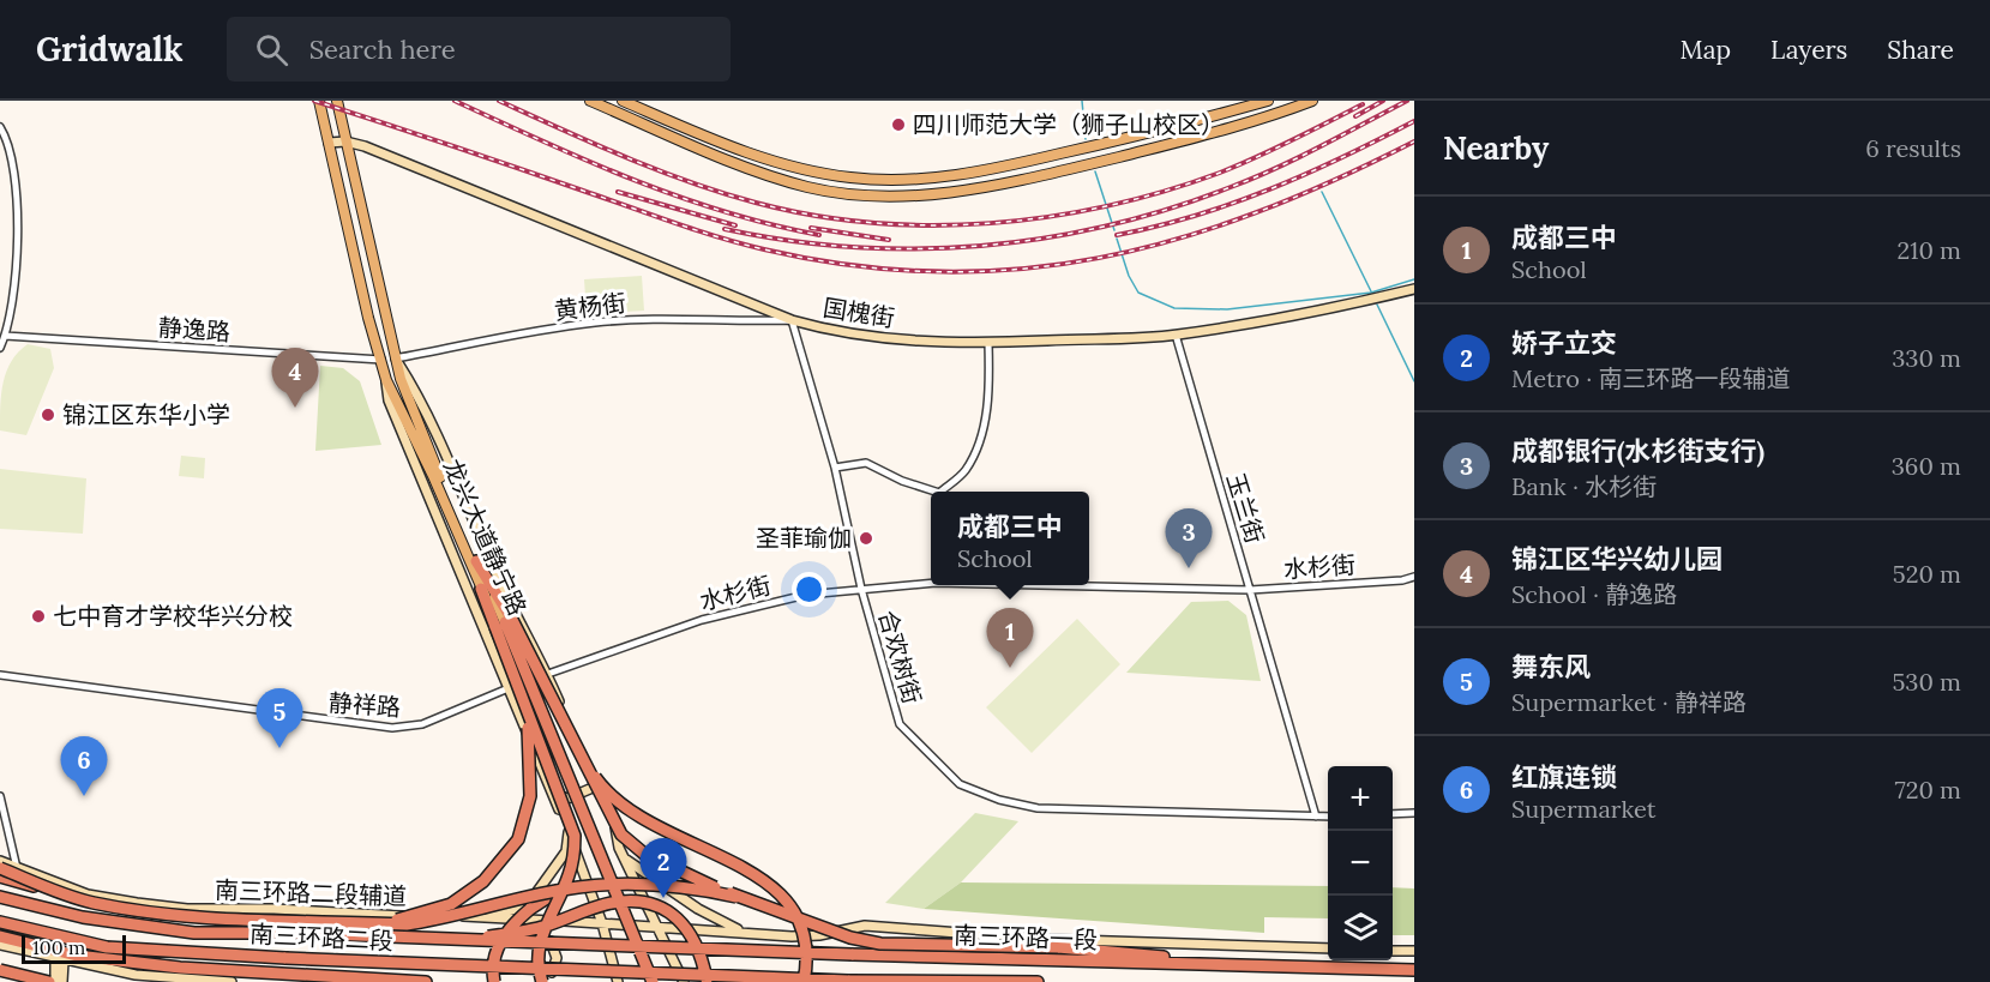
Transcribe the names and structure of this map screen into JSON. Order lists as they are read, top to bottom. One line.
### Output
{"streets":{"highway":["龙兴大道静宁路","南三环路二段","南三环路一段"],"main road":["国槐街","南三环路二段辅道"],"street":["黄杨街","静逸路","玉兰街","水杉街","合欢树街","静祥路"]},"crossings":[["黄杨街","国槐街"],["黄杨街","龙兴大道静宁路"],["黄杨街","合欢树街"],["国槐街","玉兰街"],["国槐街","龙兴大道静宁路"],["国槐街","合欢树街"],["静逸路","龙兴大道静宁路"],["玉兰街","水杉街"],["玉兰街","合欢树街"],["龙兴大道静宁路","南三环路二段"],["龙兴大道静宁路","南三环路一段"],["水杉街","合欢树街"],["水杉街","静祥路"],["南三环路二段","南三环路一段"]],"places":["四川师范大学（狮子山校区）","锦江区东华小学","圣菲瑜伽","七中育才学校华兴分校"],"scale_bar":"100 m","page":{"header":"Gridwalk","search":"Search here","nav":["Map","Layers","Share"],"heading":["Nearby","6 results"],"list":[{"mark":"1","name":"成都三中","note":"School","value":"210 m"},{"mark":"2","name":"娇子立交","note":"Metro · 南三环路一段辅道","value":"330 m"},{"mark":"3","name":"成都银行(水杉街支行)","note":"Bank · 水杉街","value":"360 m"},{"mark":"4","name":"锦江区华兴幼儿园","note":"School · 静逸路","value":"520 m"},{"mark":"5","name":"舞东风","note":"Supermarket · 静祥路","value":"530 m"},{"mark":"6","name":"红旗连锁","note":"Supermarket","value":"720 m"}],"pins":["4","3","1","5","6","2"],"popup":["成都三中","School"],"map_buttons":["+","−"],"scale":"100 m"}}
